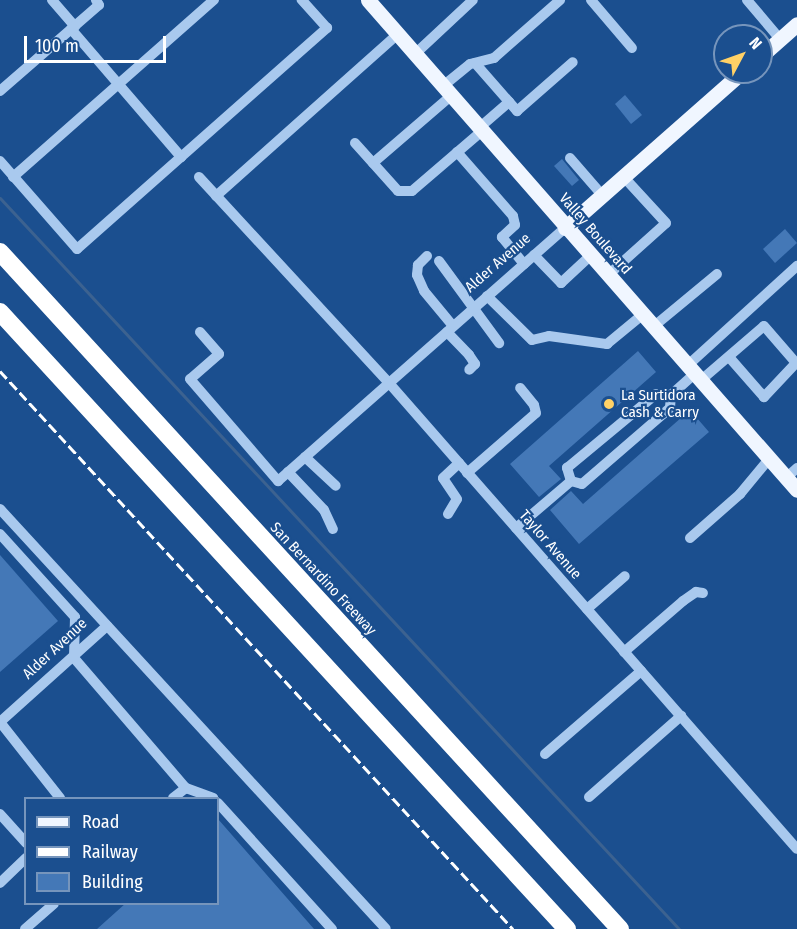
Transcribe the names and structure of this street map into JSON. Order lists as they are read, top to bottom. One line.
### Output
{"streets":{"highway":["San Bernardino Freeway"],"main road":["Valley Boulevard","Alder Avenue"],"street":["Taylor Avenue"]},"crossings":[["Valley Boulevard","Alder Avenue"],["Alder Avenue","Taylor Avenue"]],"places":["La Surtidora Cash & Carry"],"legend":["Road","Railway","Building"],"scale_bar":"100 m","north":"top right"}
